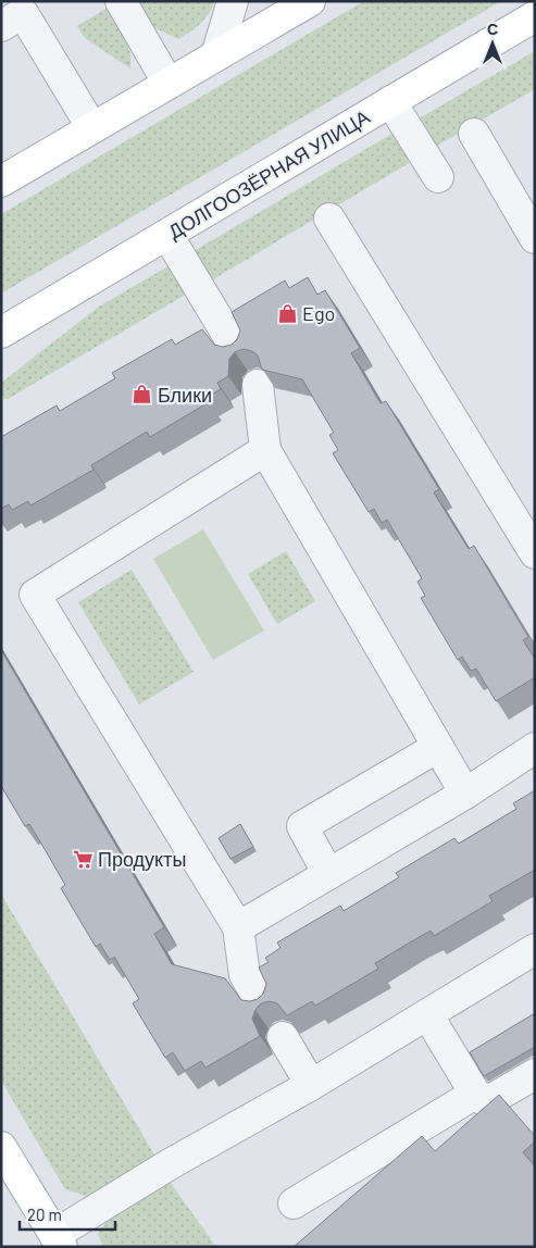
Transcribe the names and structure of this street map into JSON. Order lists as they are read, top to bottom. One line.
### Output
{"streets":{"main road":["ДОЛГООЗЁРНАЯ УЛИЦА"]},"places":{"shop":["Ego","Блики"],"supermarket":["Продукты"]},"scale_bar":"20 m","north":"top"}
